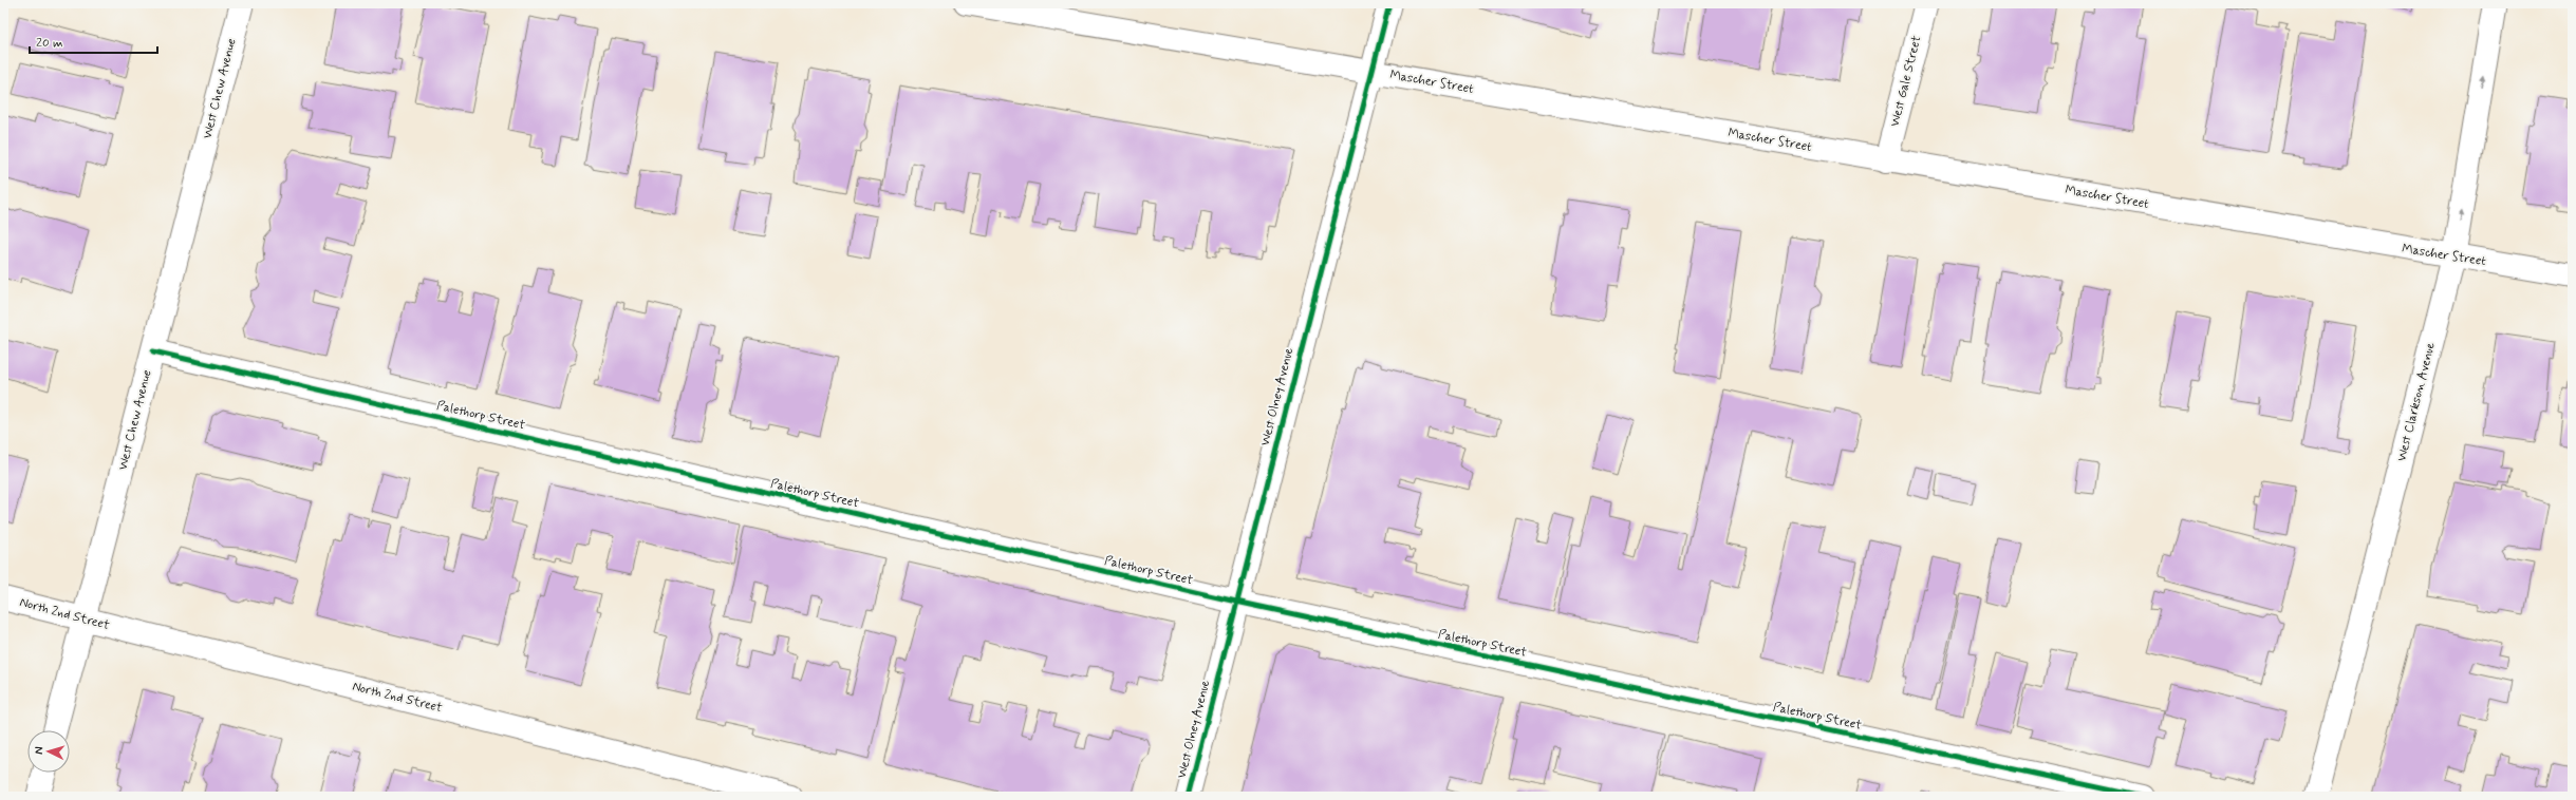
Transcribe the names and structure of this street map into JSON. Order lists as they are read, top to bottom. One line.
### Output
{"streets":{"street":["West Gale Street","Mascher Street","West Chew Avenue","West Olney Avenue","West Clarkson Avenue","Palethorp Street","North 2nd Street"]},"crossings":[["West Gale Street","Mascher Street"],["Mascher Street","West Olney Avenue"],["Mascher Street","West Clarkson Avenue"],["West Chew Avenue","Palethorp Street"],["West Chew Avenue","North 2nd Street"],["West Olney Avenue","Palethorp Street"]],"scale_bar":"20 m","north":"left"}
